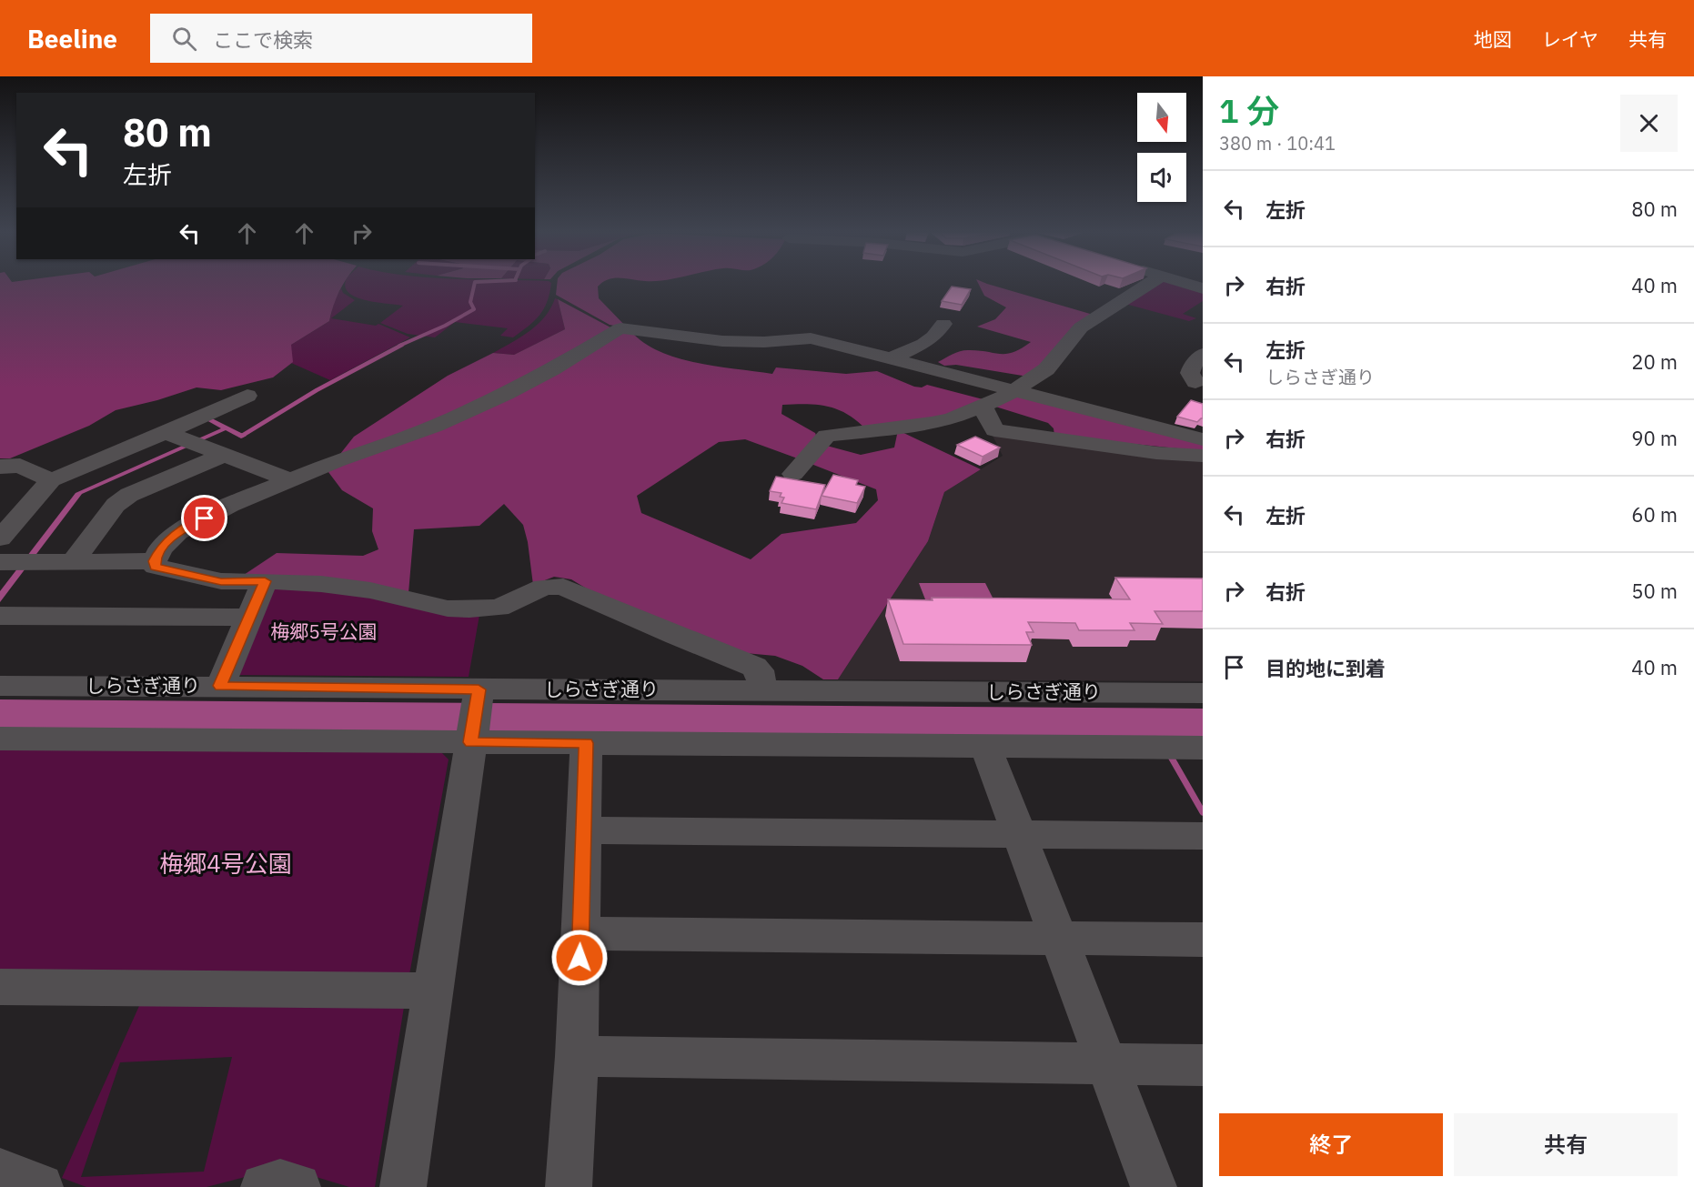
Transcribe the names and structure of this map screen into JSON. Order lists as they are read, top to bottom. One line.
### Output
{"streets":{"street":["しらさぎ通り"]},"parks":["梅郷5号公園","梅郷4号公園"],"north":"bottom","page":{"header":"Beeline","search":"ここで検索","nav":["地図","レイヤ","共有"],"heading":["1 分","380 m · 10:41"],"turn":["80 m","左折"],"list":[{"name":"左折","value":"80 m"},{"name":"右折","value":"40 m"},{"name":"左折","note":"しらさぎ通り","value":"20 m"},{"name":"右折","value":"90 m"},{"name":"左折","value":"60 m"},{"name":"右折","value":"50 m"},{"name":"目的地に到着","value":"40 m"}],"buttons":["終了","共有"]}}
